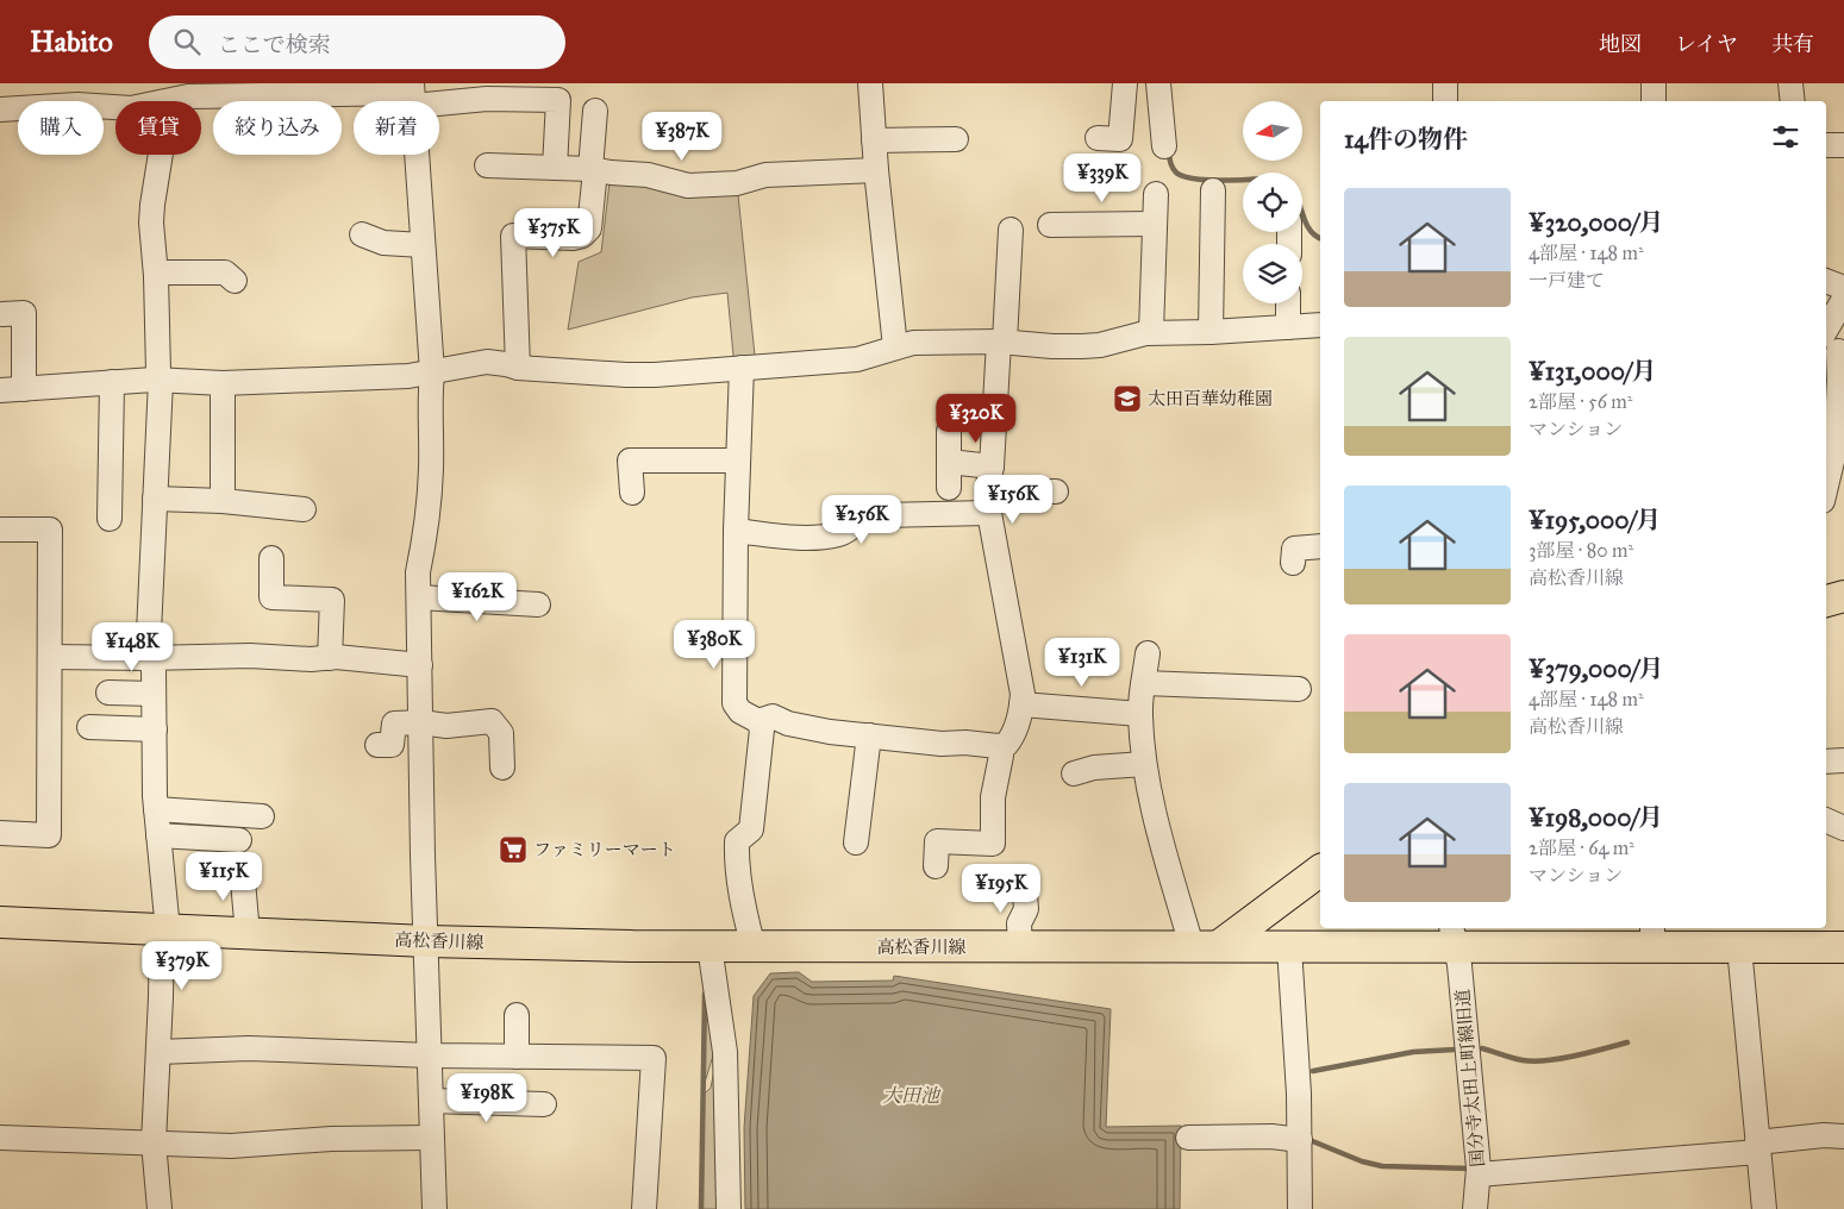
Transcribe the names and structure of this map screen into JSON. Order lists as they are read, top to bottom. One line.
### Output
{"streets":{"main road":["高松香川線"],"street":["国分寺太田上町線旧道"]},"crossings":[["高松香川線","国分寺太田上町線旧道"]],"water":["大田池"],"places":{"school or university":["太田百華幼稚園"],"supermarket":["ファミリーマート"]},"north":"left","page":{"header":"Habito","search":"ここで検索","nav":["地図","レイヤ","共有"],"chip":["購入","賃貸","絞り込み","新着"],"heading":"14件の物件","price":["¥387K","¥339K","¥375K","¥320K","¥156K","¥256K","¥162K","¥380K","¥148K","¥131K","¥115K","¥195K","¥379K","¥198K"],"list":[{"name":"¥320,000/月","note":"4部屋 · 148 m² · 一戸建て"},{"name":"¥131,000/月","note":"2部屋 · 56 m² · マンション"},{"name":"¥195,000/月","note":"3部屋 · 80 m² · 高松香川線"},{"name":"¥379,000/月","note":"4部屋 · 148 m² · 高松香川線"},{"name":"¥198,000/月","note":"2部屋 · 64 m² · マンション"}]}}
